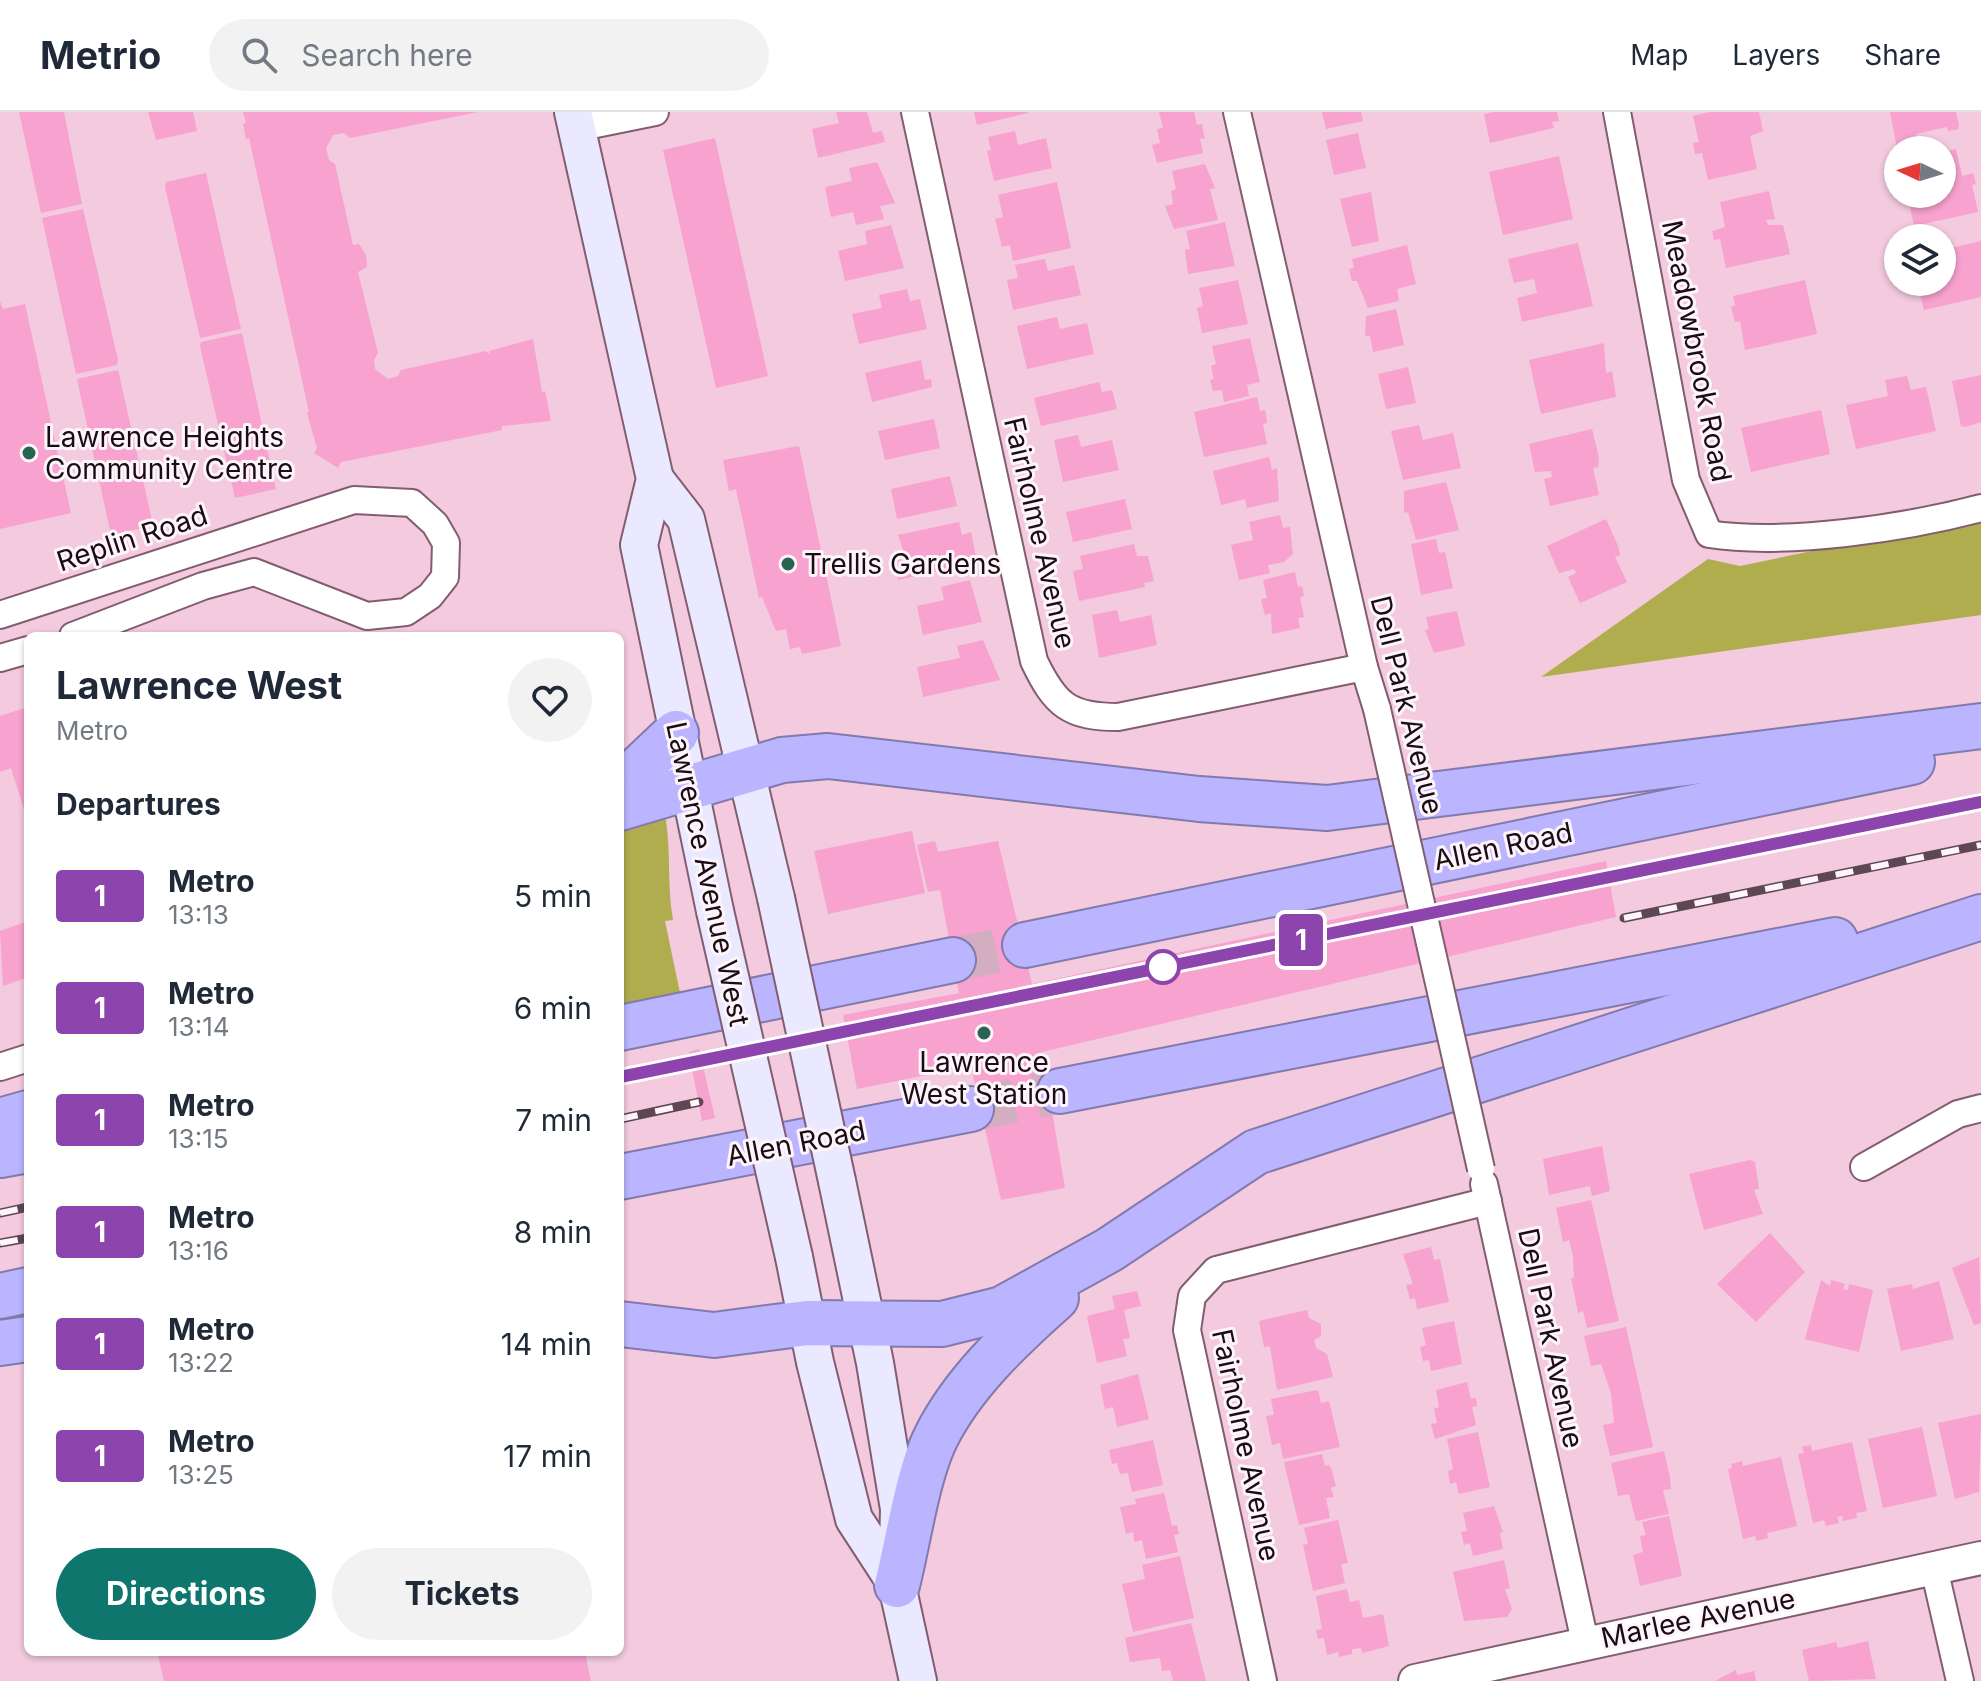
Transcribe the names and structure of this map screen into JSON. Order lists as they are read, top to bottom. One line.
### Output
{"streets":{"highway":["Allen Road"],"main road":["Lawrence Avenue West"],"street":["Meadowbrook Road","Fairholme Avenue","Replin Road","Dell Park Avenue","Marlee Avenue"]},"crossings":[["Fairholme Avenue","Dell Park Avenue"],["Dell Park Avenue","Marlee Avenue"]],"places":["Lawrence Heights Community Centre","Trellis Gardens","Lawrence West Station"],"lines":["metro line 1"],"north":"left","page":{"header":"Metrio","search":"Search here","nav":["Map","Layers","Share"],"on_map":"1","heading":[["Lawrence West","Metro"],"Departures"],"list":[{"mark":"1","name":"Metro","note":"13:13","value":"5 min"},{"mark":"1","name":"Metro","note":"13:14","value":"6 min"},{"mark":"1","name":"Metro","note":"13:15","value":"7 min"},{"mark":"1","name":"Metro","note":"13:16","value":"8 min"},{"mark":"1","name":"Metro","note":"13:22","value":"14 min"},{"mark":"1","name":"Metro","note":"13:25","value":"17 min"}],"buttons":["Directions","Tickets"]}}
